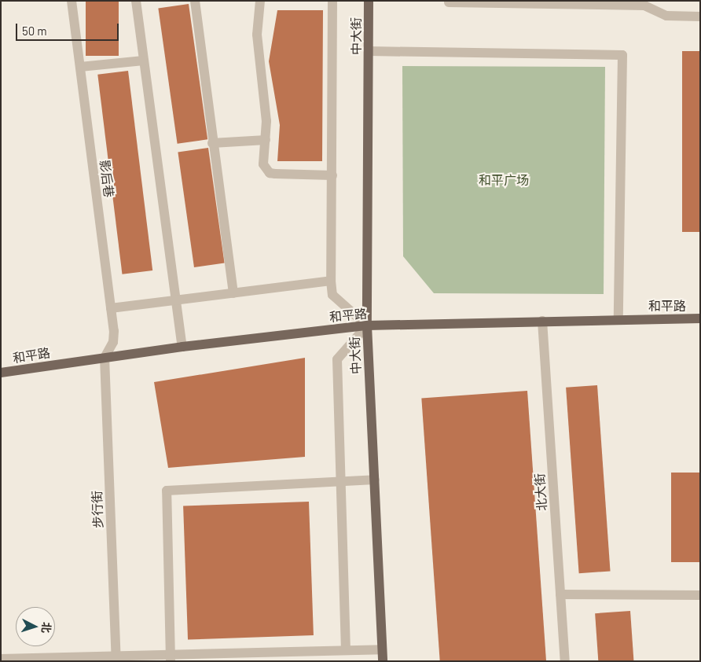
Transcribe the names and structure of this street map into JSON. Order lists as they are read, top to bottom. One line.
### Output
{"streets":{"main road":["中大街","和平路"],"street":["影后巷","北大街","步行街"]},"crossings":[["中大街","和平路"],["影后巷","和平路"],["影后巷","步行街"],["和平路","北大街"],["和平路","步行街"]],"parks":["和平广场"],"scale_bar":"50 m","north":"right"}
